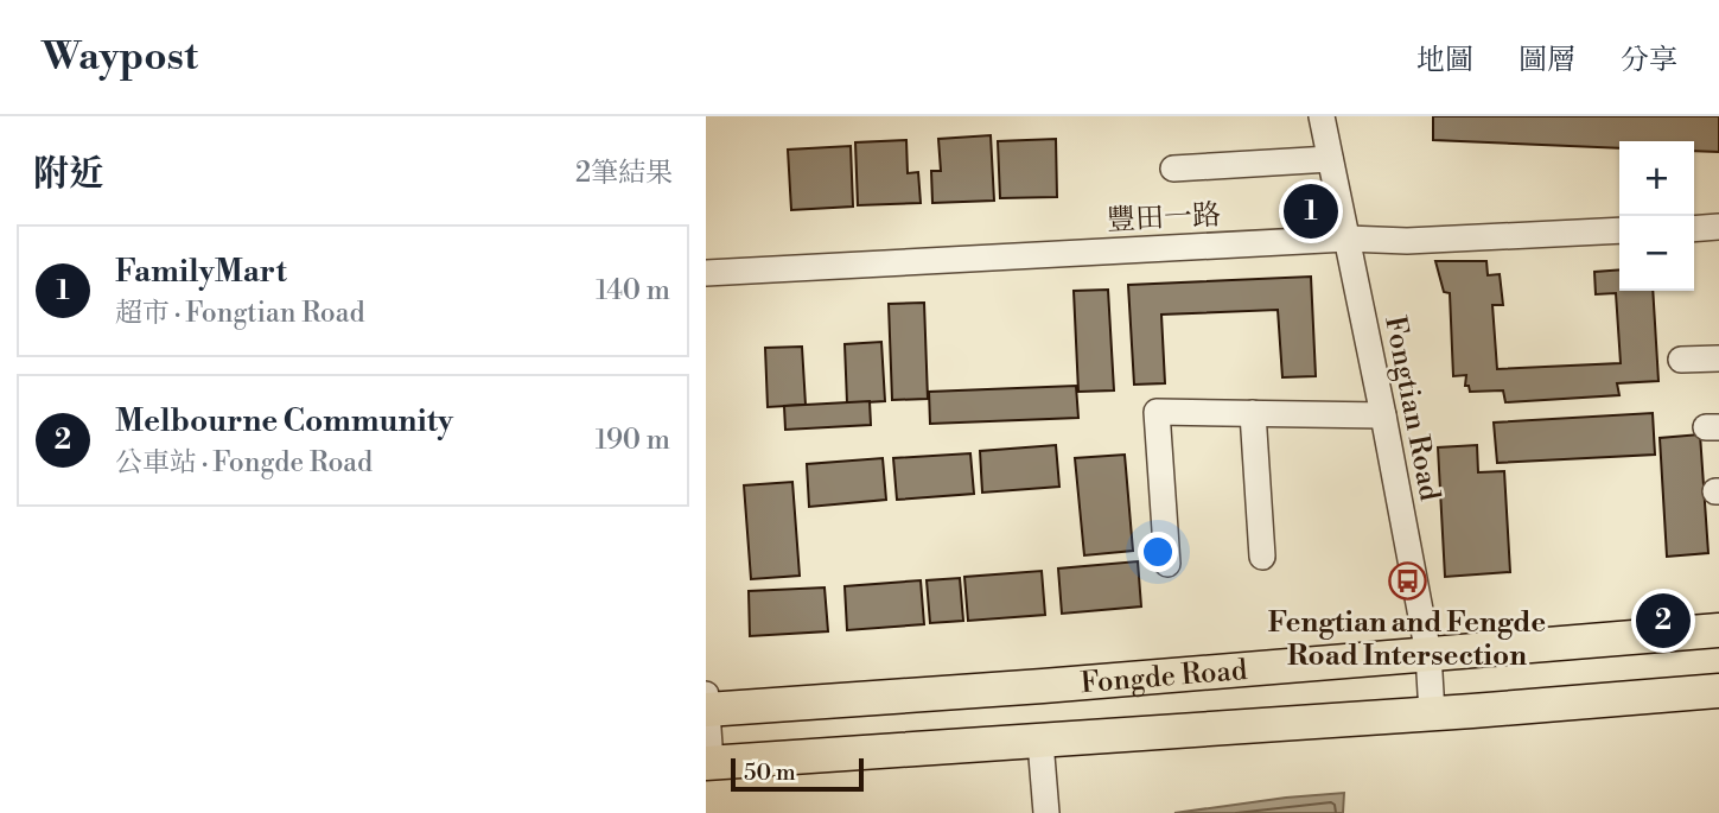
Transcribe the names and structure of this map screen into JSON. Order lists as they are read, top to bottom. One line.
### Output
{"streets":{"main road":["Fongde Road"],"street":["豐田一路","Fongtian Road"]},"crossings":[["豐田一路","Fongtian Road"],["Fongtian Road","Fongde Road"]],"places":{"bus stop":["Fengtian and Fengde Road Intersection"]},"scale_bar":"50 m","page":{"header":"Waypost","nav":["地圖","圖層","分享"],"heading":["附近","2筆結果"],"map_buttons":["+","−"],"pins":["1","2"],"list":[{"mark":"1","name":"FamilyMart","note":"超市 · Fongtian Road","value":"140 m"},{"mark":"2","name":"Melbourne Community","note":"公車站 · Fongde Road","value":"190 m"}],"scale":"50 m"}}
